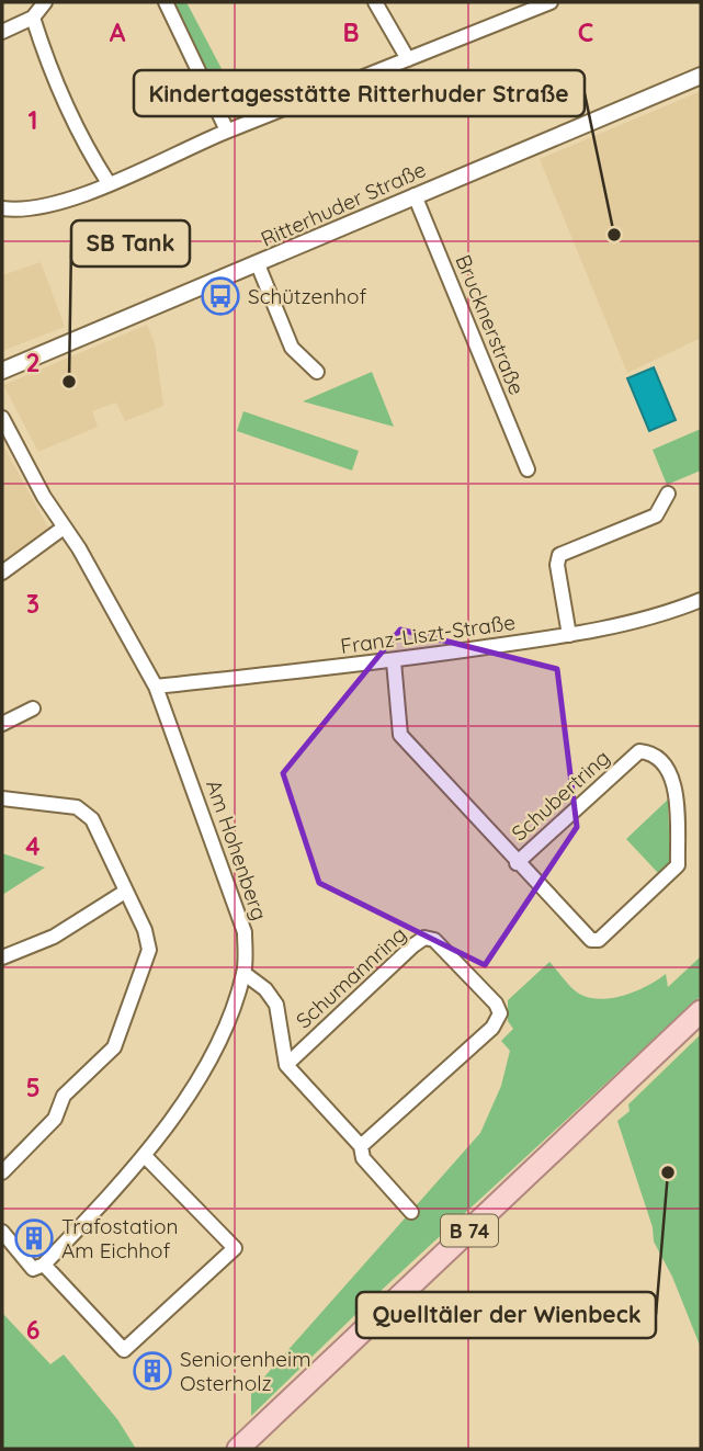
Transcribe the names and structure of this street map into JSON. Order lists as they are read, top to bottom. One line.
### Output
{"streets":{"main road":["B 74"],"street":["Ritterhuder Straße","Brucknerstraße","Franz-Liszt-Straße","Schubertring","Am Hohenberg","Schumannring"]},"crossings":[["Ritterhuder Straße","Brucknerstraße"],["Franz-Liszt-Straße","Schubertring"],["Franz-Liszt-Straße","Am Hohenberg"],["Am Hohenberg","Schumannring"]],"places":{"other":["Kindertagesstätte Ritterhuder Straße","SB Tank","Quelltäler der Wienbeck"],"bus stop":["Schützenhof"],"building":["Trafostation Am Eichhof","Seniorenheim Osterholz"]},"grid":{"columns":["A","B","C"],"rows":["1","2","3","4","5","6"]}}
